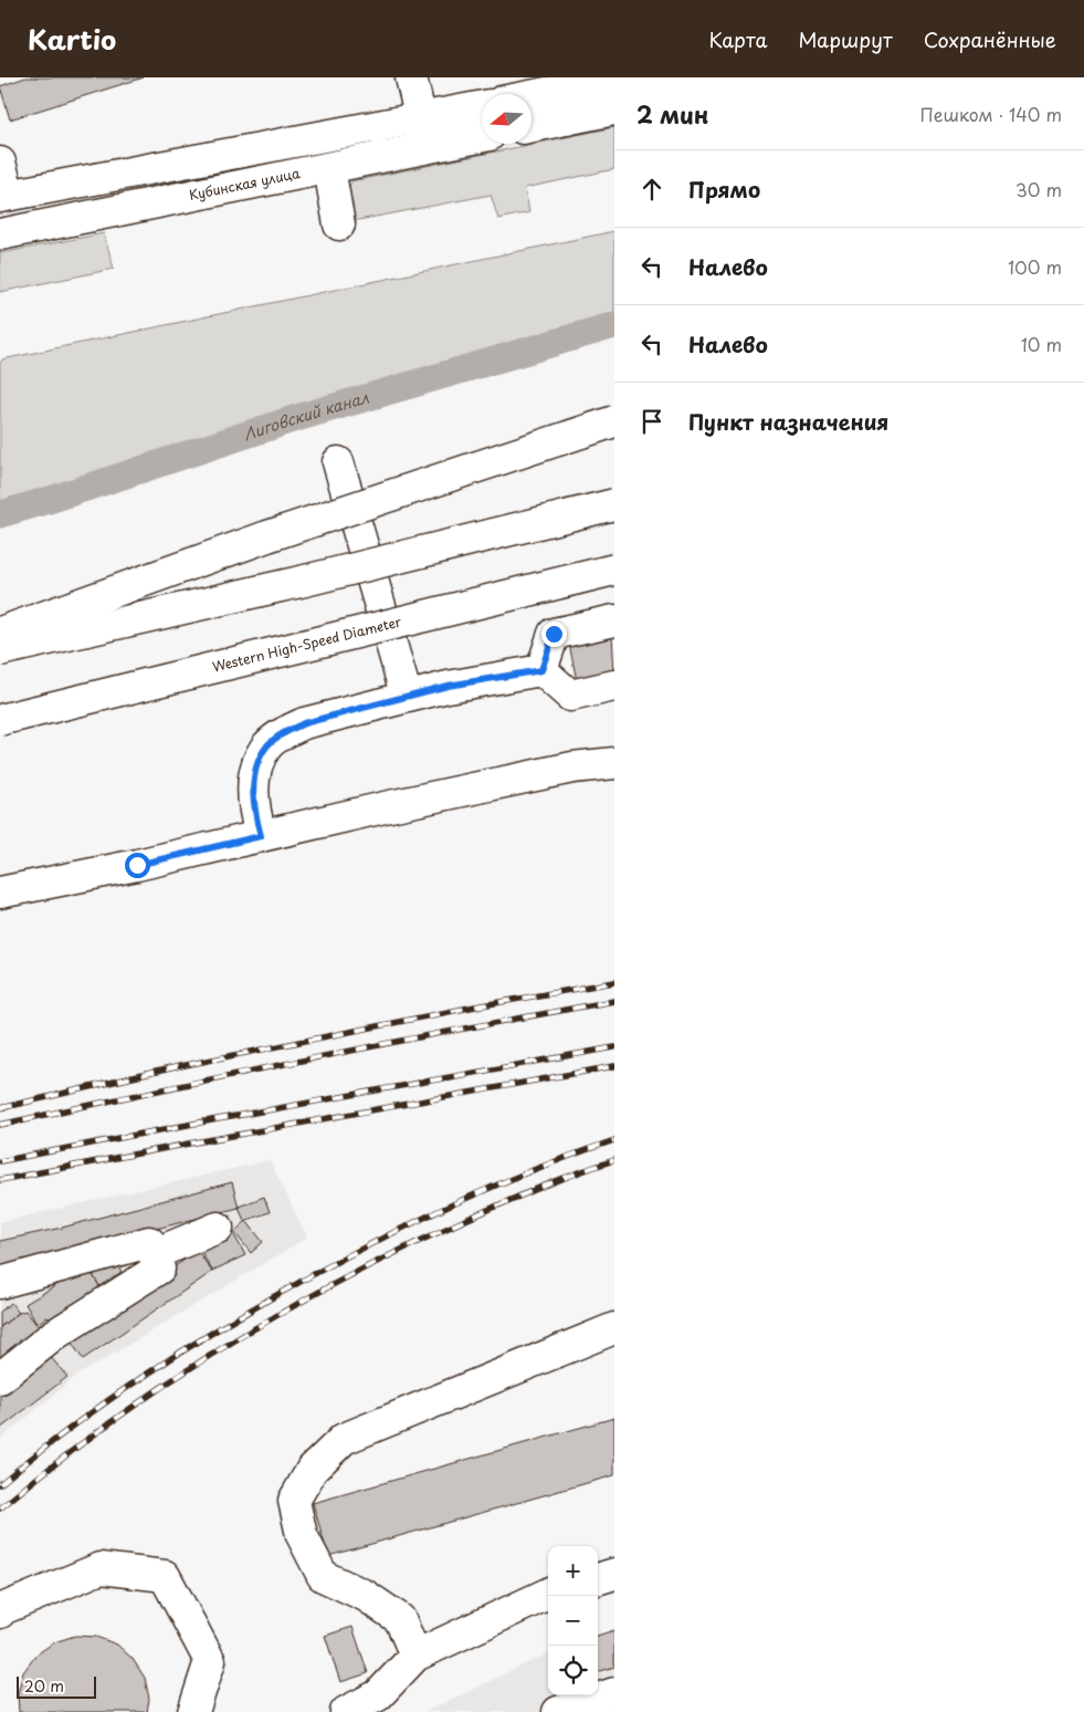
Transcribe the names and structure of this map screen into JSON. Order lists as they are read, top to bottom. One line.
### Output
{"streets":{"main road":["Кубинская улица","Western High-Speed Diameter"]},"water":["Лиговский канал"],"scale_bar":"20 m","north":"left","page":{"header":"Kartio","nav":["Карта","Маршрут","Сохранённые"],"heading":["2 мин","Пешком · 140 m"],"list":[["Прямо","30 m"],["Налево","100 m"],["Налево","10 m"],"Пункт назначения"],"map_buttons":["+","−"],"scale":"20 m"}}
